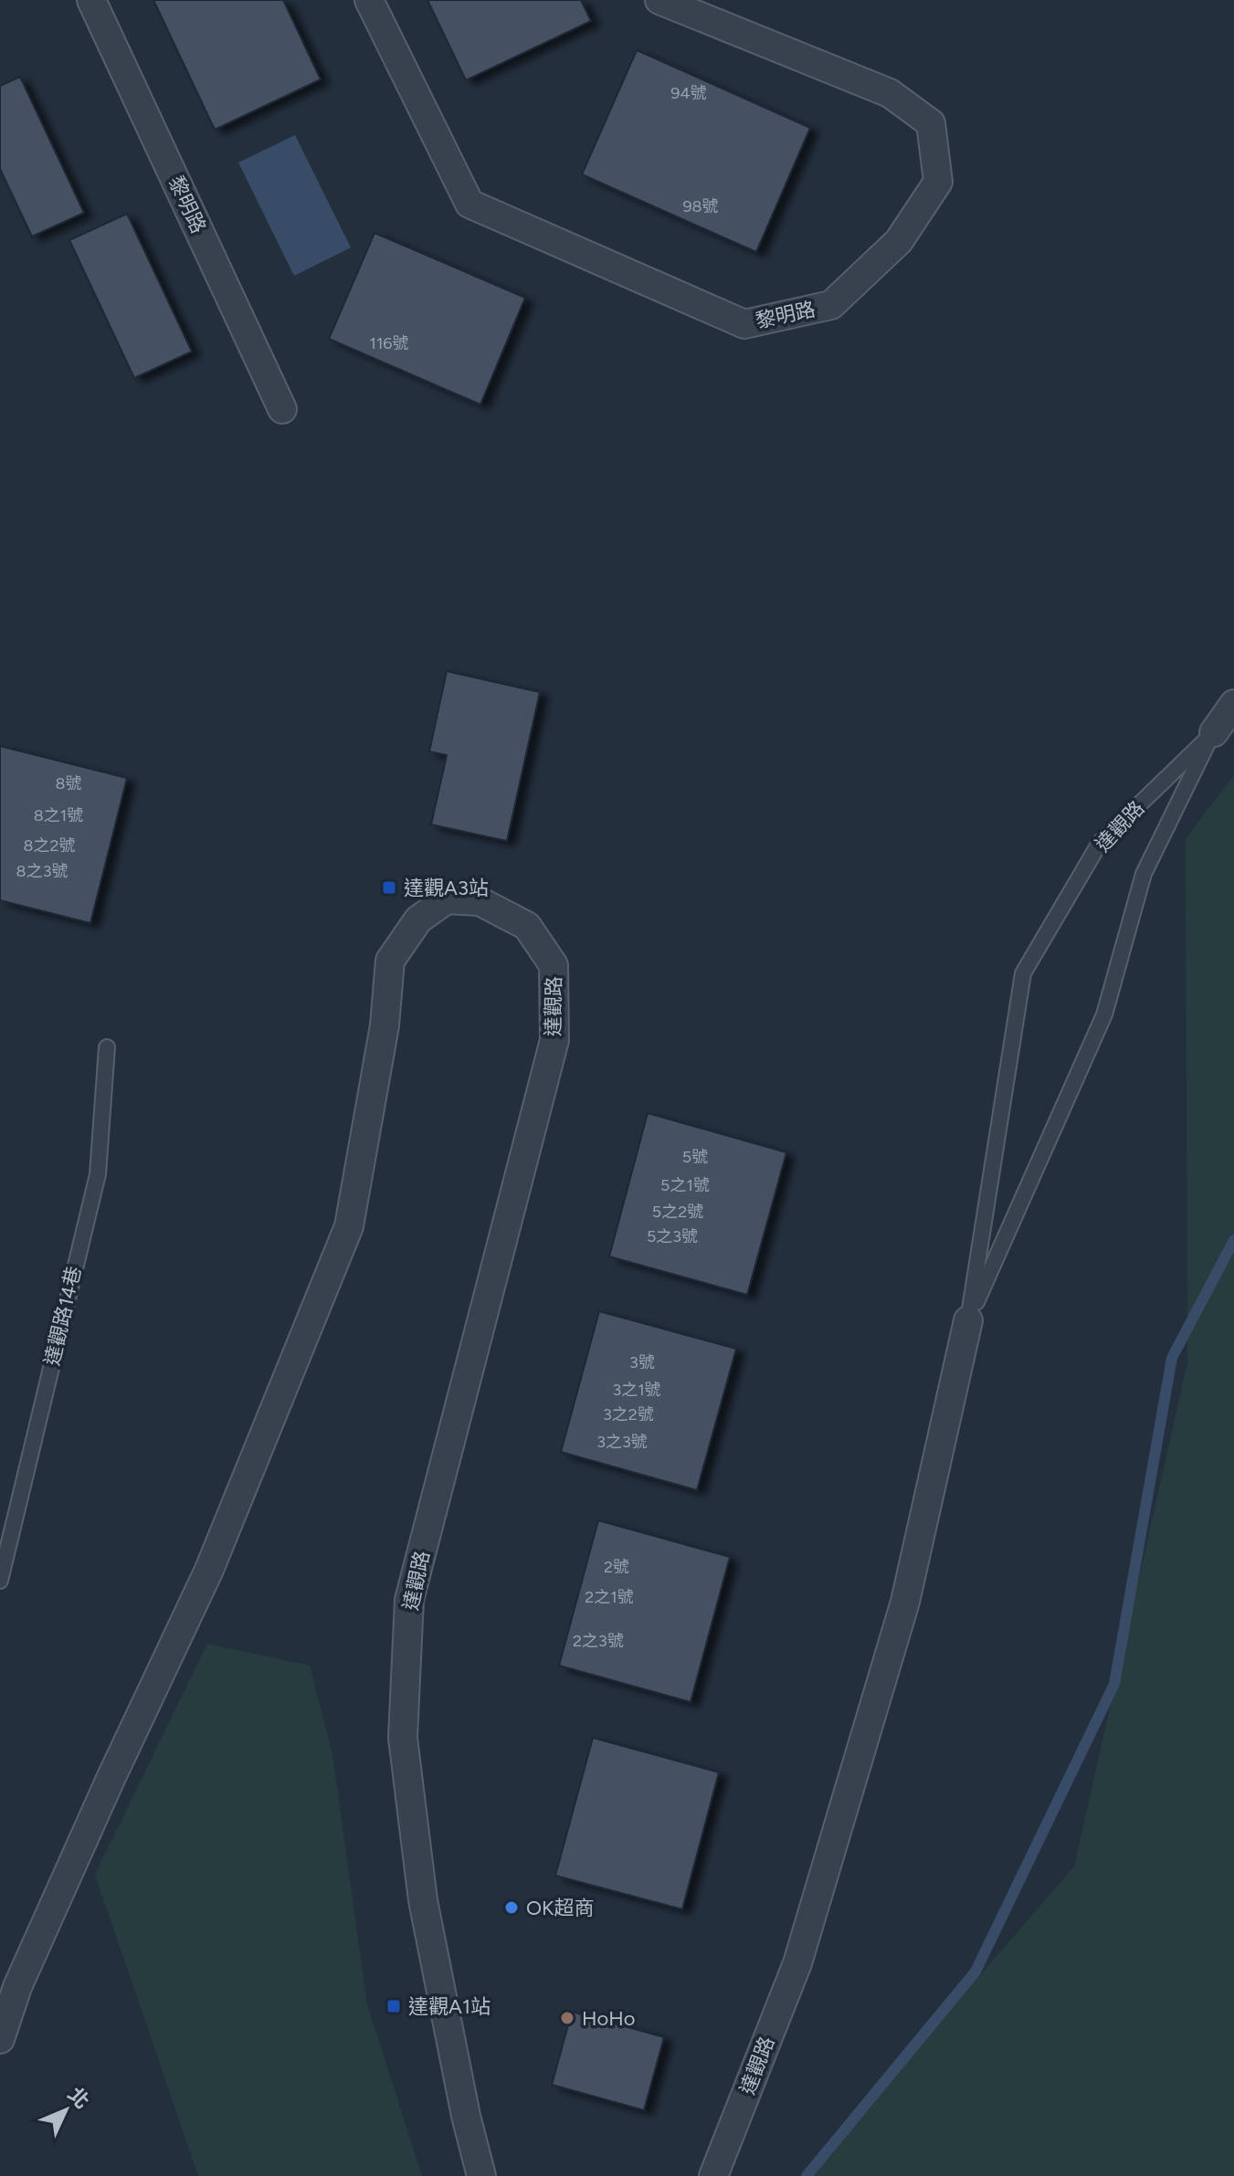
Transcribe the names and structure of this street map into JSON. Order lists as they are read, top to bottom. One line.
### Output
{"streets":{"street":["黎明路","達觀路"],"lane":["達觀路14巷"]},"places":{"transit":["達觀A3站","達觀A1站"],"other":["OK超商","HoHo"]},"house_numbers":["94號","98號","116號","8號","8之1號","8之2號","8之3號","5號","5之1號","5之2號","5之3號","3號","3之1號","3之2號","3之3號","2號","2之1號","2之3號"],"north":"top right"}
